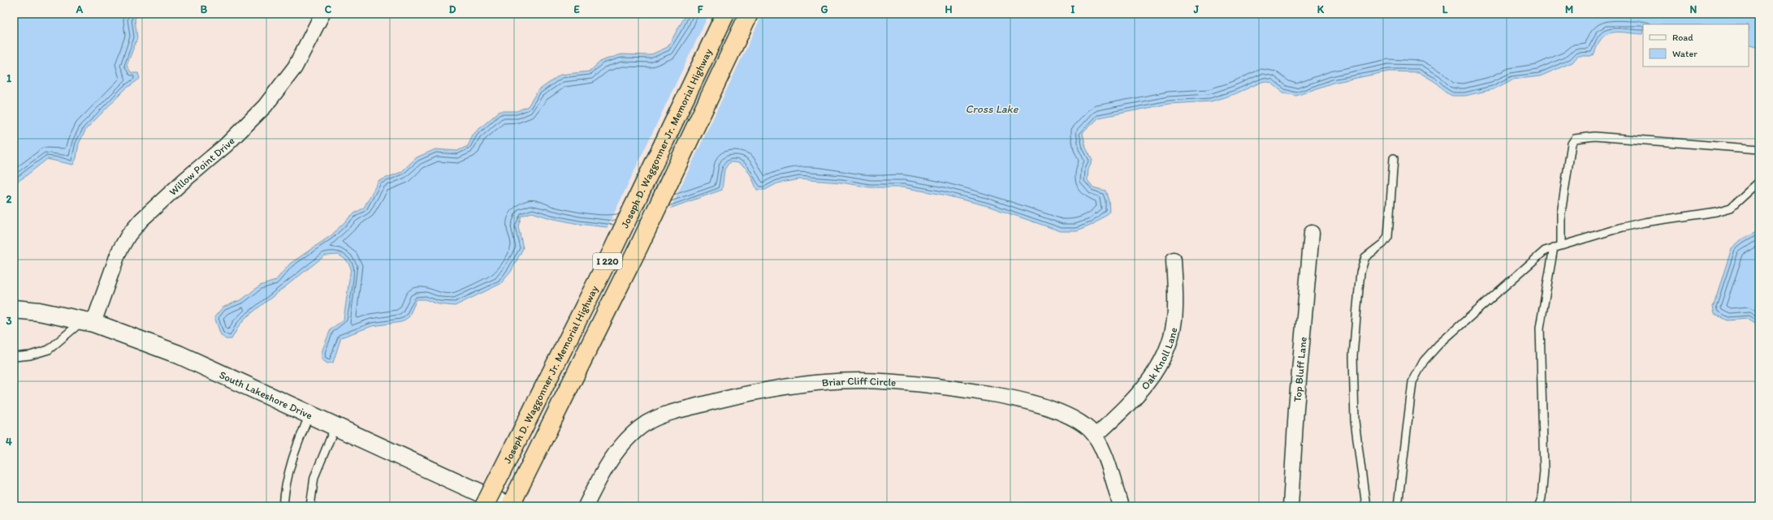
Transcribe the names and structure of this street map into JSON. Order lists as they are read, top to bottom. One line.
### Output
{"streets":{"highway":["Joseph D. Waggonner Jr. Memorial Highway","I 220"],"street":["Willow Point Drive","Oak Knoll Lane","Top Bluff Lane","Briar Cliff Circle","South Lakeshore Drive"]},"crossings":[["Joseph D. Waggonner Jr. Memorial Highway","South Lakeshore Drive"],["Willow Point Drive","South Lakeshore Drive"],["Oak Knoll Lane","Briar Cliff Circle"]],"water":["Cross Lake"],"legend":["Road","Water"],"grid":{"columns":["A","B","C","D","E","F","G","H","I","J","K","L","M","N"],"rows":["1","2","3","4"]}}
